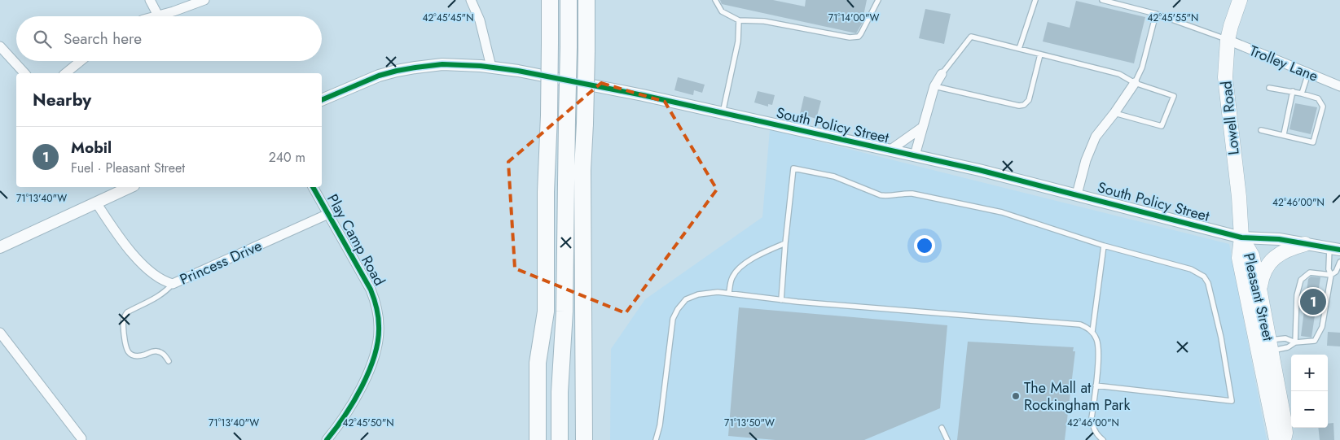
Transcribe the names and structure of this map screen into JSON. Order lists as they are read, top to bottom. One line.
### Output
{"streets":{"main road":["Lowell Road","Pleasant Street"],"street":["Trolley Lane","South Policy Street","Play Camp Road","Princess Drive"]},"crossings":[["Trolley Lane","Lowell Road"],["Lowell Road","South Policy Street"],["Lowell Road","Pleasant Street"],["South Policy Street","Pleasant Street"],["Play Camp Road","Princess Drive"]],"places":["The Mall at Rockingham Park"],"page":{"search":"Search here","heading":"Nearby","list":[{"mark":"1","name":"Mobil","note":"Fuel · Pleasant Street","value":"240 m"}],"pins":"1","map_buttons":["+","−"]},"coordinates":["42°45'45\"N","42°45'55\"N","71°14'00\"W","71°13'40\"W","42°46'00\"N","71°13'50\"W","42°45'50\"N"]}
